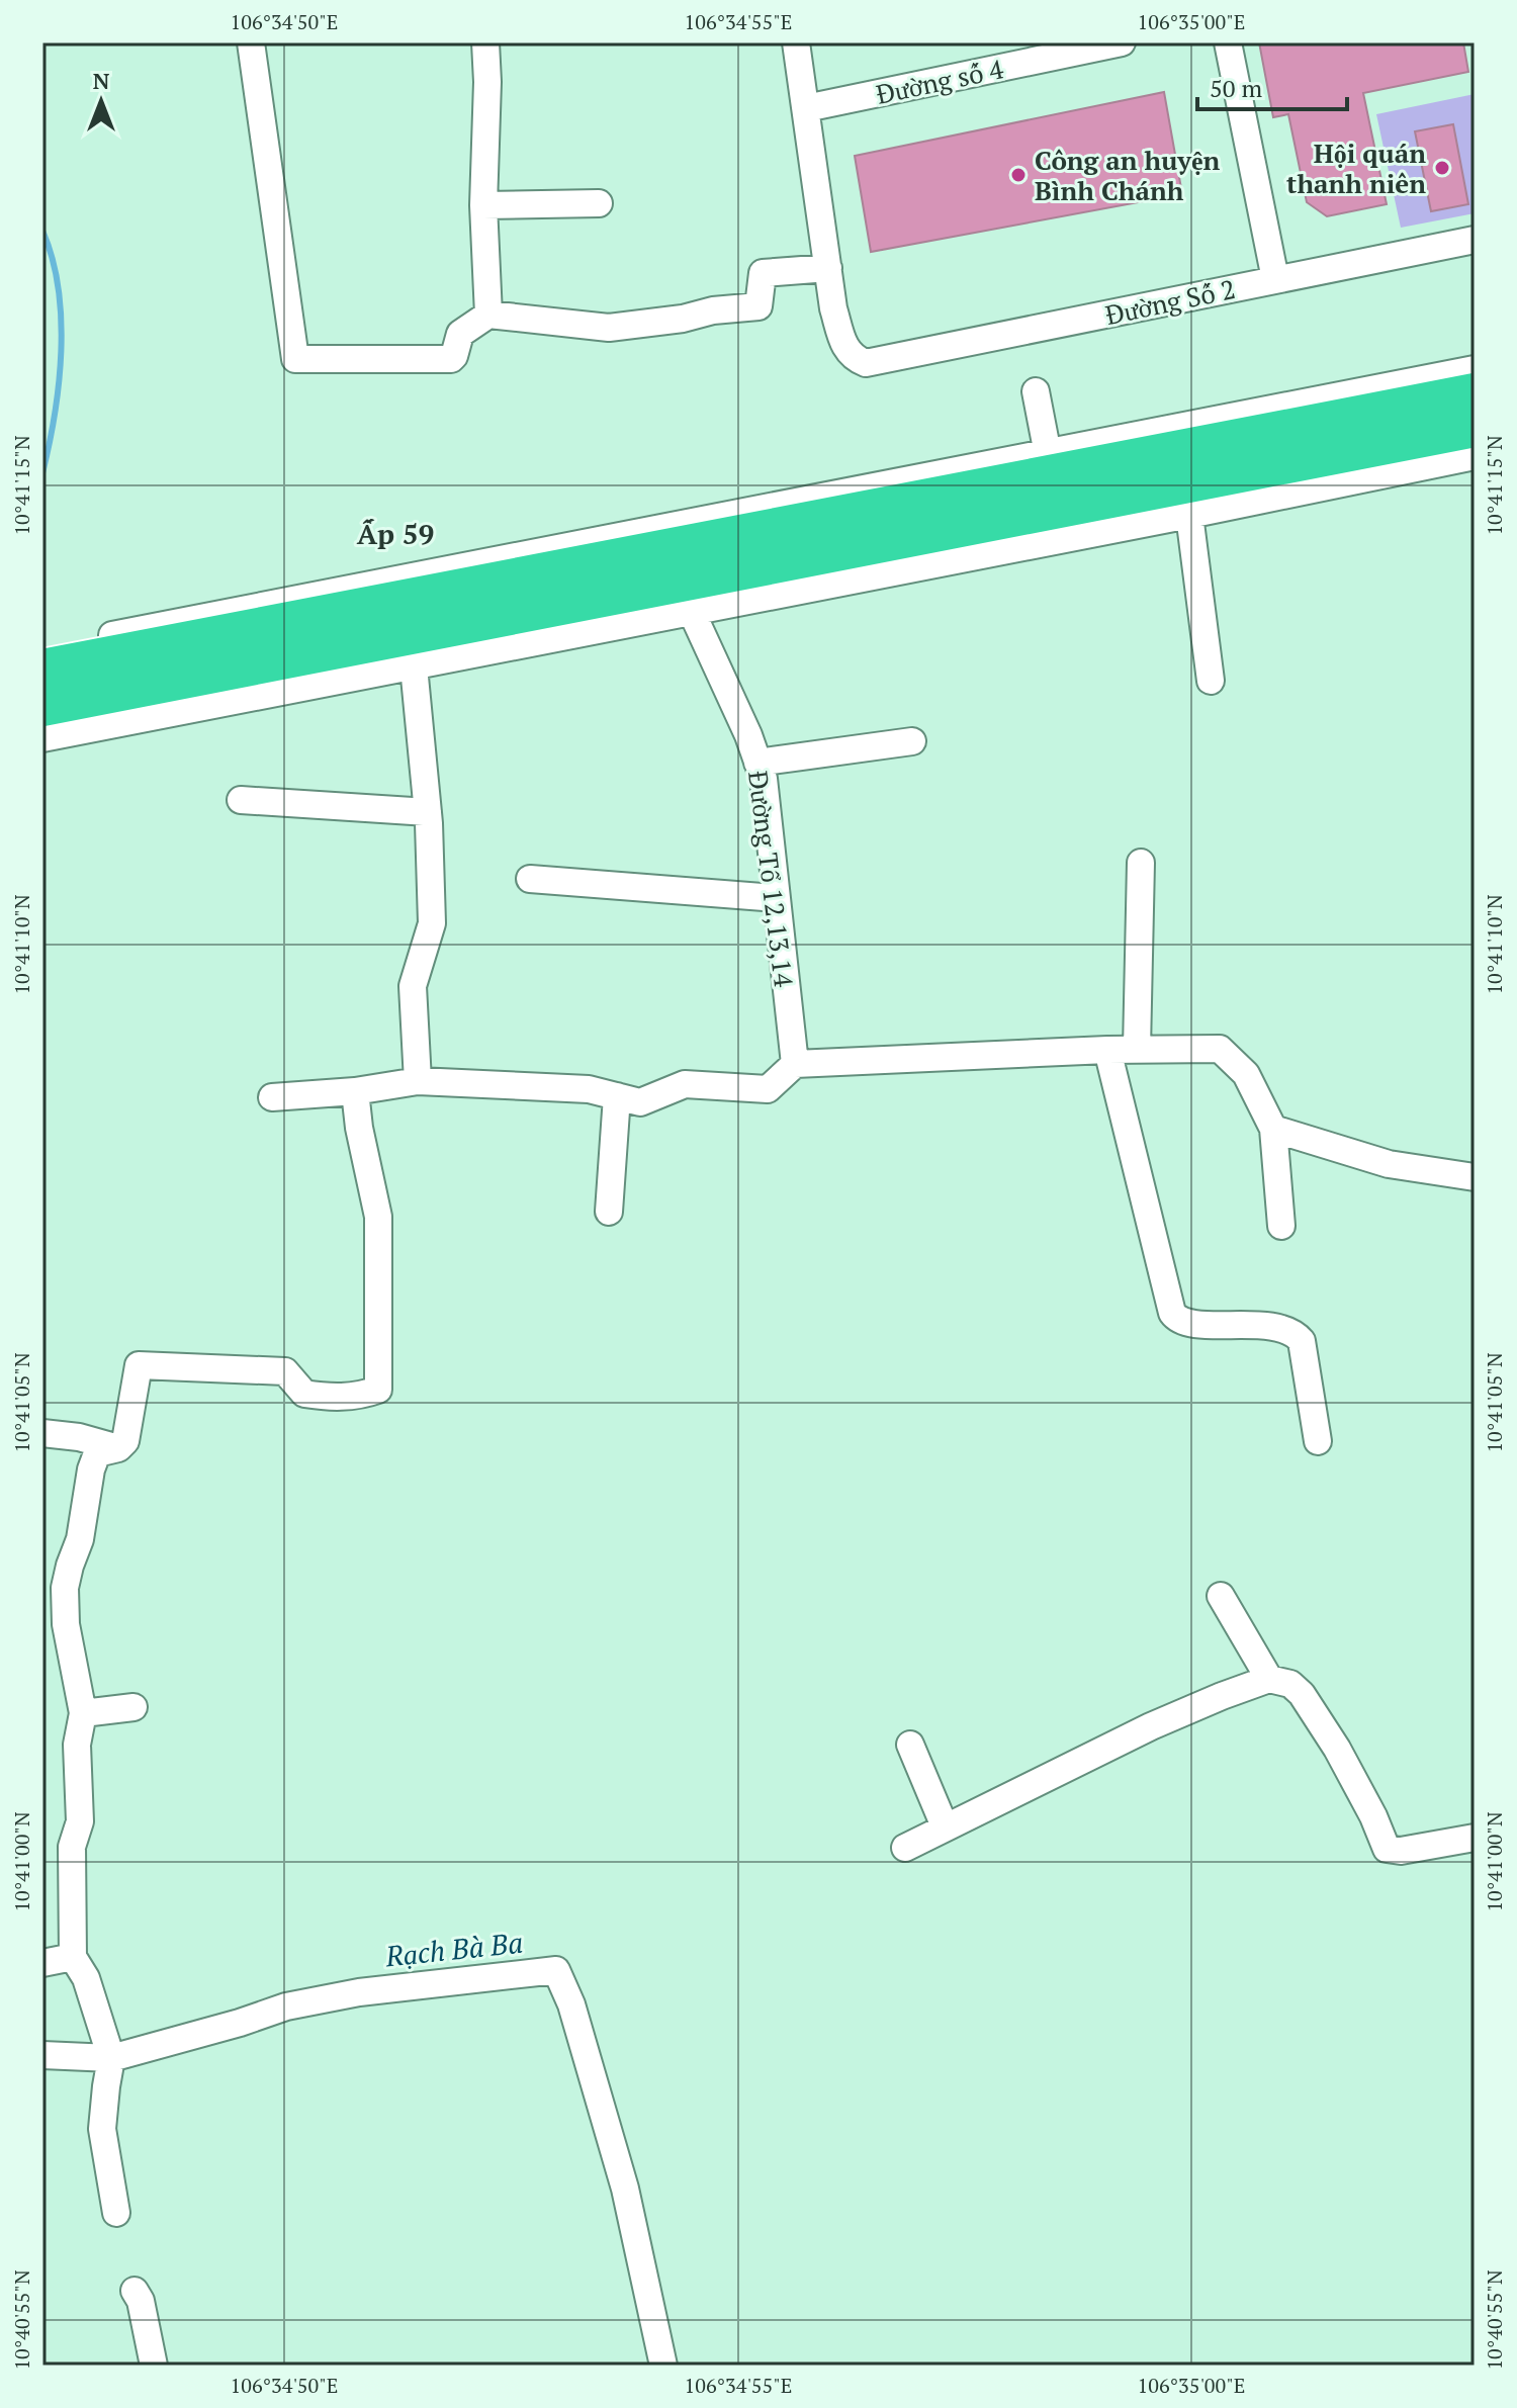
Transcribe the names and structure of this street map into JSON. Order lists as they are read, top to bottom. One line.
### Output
{"streets":{"street":["Đường số 4","Đường Số 2","Đường Tổ 12,13,14"]},"districts":["Ấp 59"],"water":["Rạch Bà Ba"],"places":["Hội quán thanh niên","Công an huyện Bình Chánh"],"scale_bar":"50 m","north":"top","coordinates":["106°34'50\"E","106°34'55\"E","106°35'00\"E","10°41'15\"N","10°41'10\"N","10°41'05\"N","10°41'00\"N","10°40'55\"N"]}
